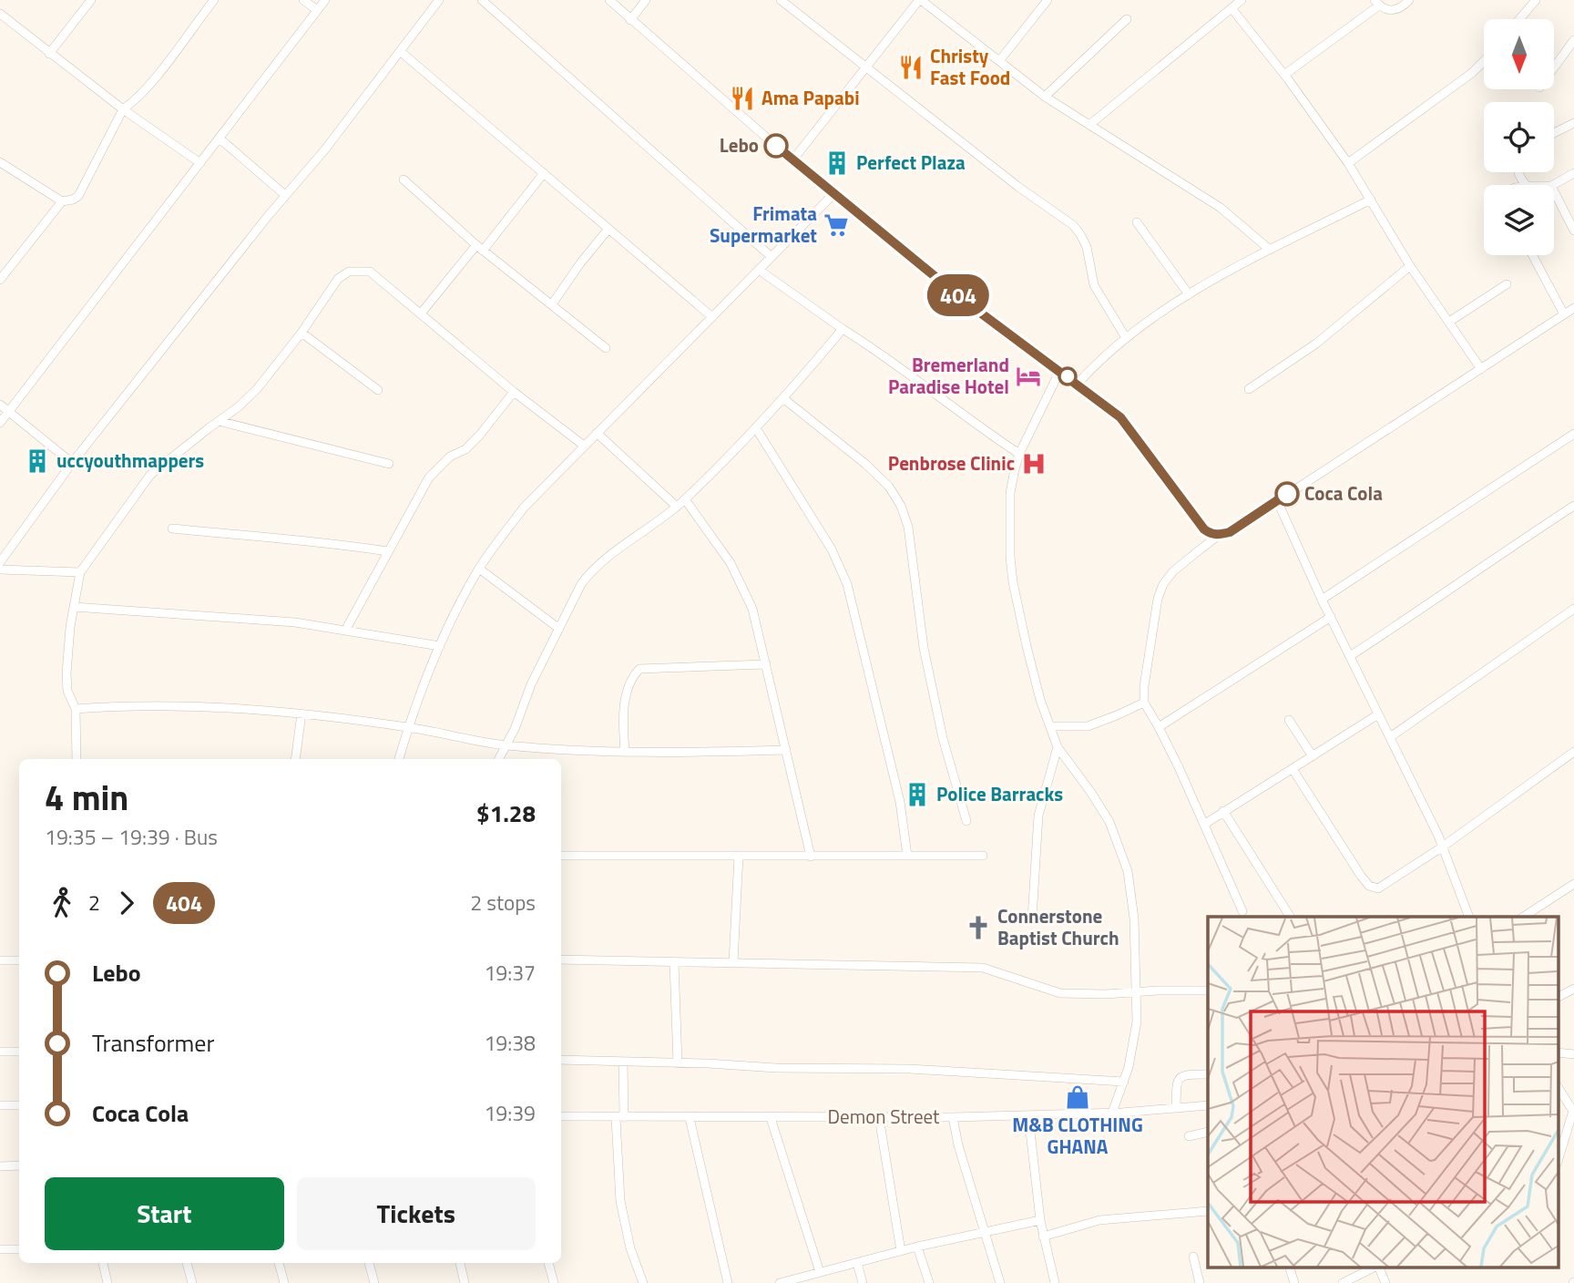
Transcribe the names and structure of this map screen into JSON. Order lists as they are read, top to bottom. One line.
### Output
{"streets":{"street":["Demon Street"]},"places":{"restaurant":["Christy Fast Food","Ama Papabi"],"other":["Lebo","Coca Cola"],"building":["Perfect Plaza","uccyouthmappers","Police Barracks"],"supermarket":["Frimata Supermarket"],"hotel":["Bremerland Paradise Hotel"],"hospital":["Penbrose Clinic"],"church":["Connerstone Baptist Church"],"shop":["M&B CLOTHING GHANA"]},"lines":["bus line 404"],"north":"bottom","page":{"on_map":"404","heading":["4 min","19:35 – 19:39 · Bus","$1.28"],"legs":["2","404","2 stops"],"list":[{"name":"Lebo","value":"19:37"},{"name":"Transformer","value":"19:38"},{"name":"Coca Cola","value":"19:39"}],"buttons":["Start","Tickets"]}}
